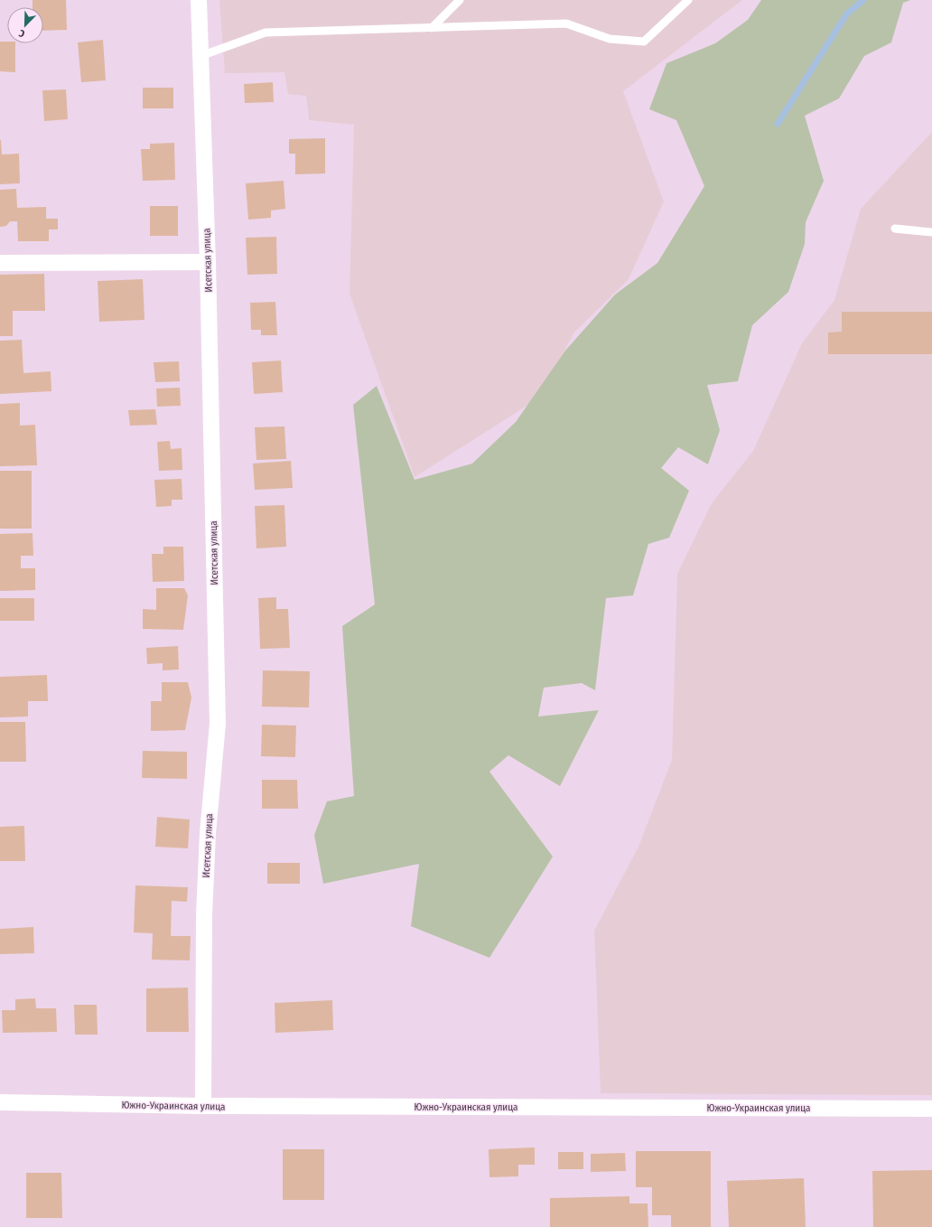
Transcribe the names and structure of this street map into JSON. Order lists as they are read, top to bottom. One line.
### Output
{"streets":{"street":["Исетская улица","Южно-Украинская улица"]},"crossings":[["Исетская улица","Южно-Украинская улица"]],"north":"bottom left"}
